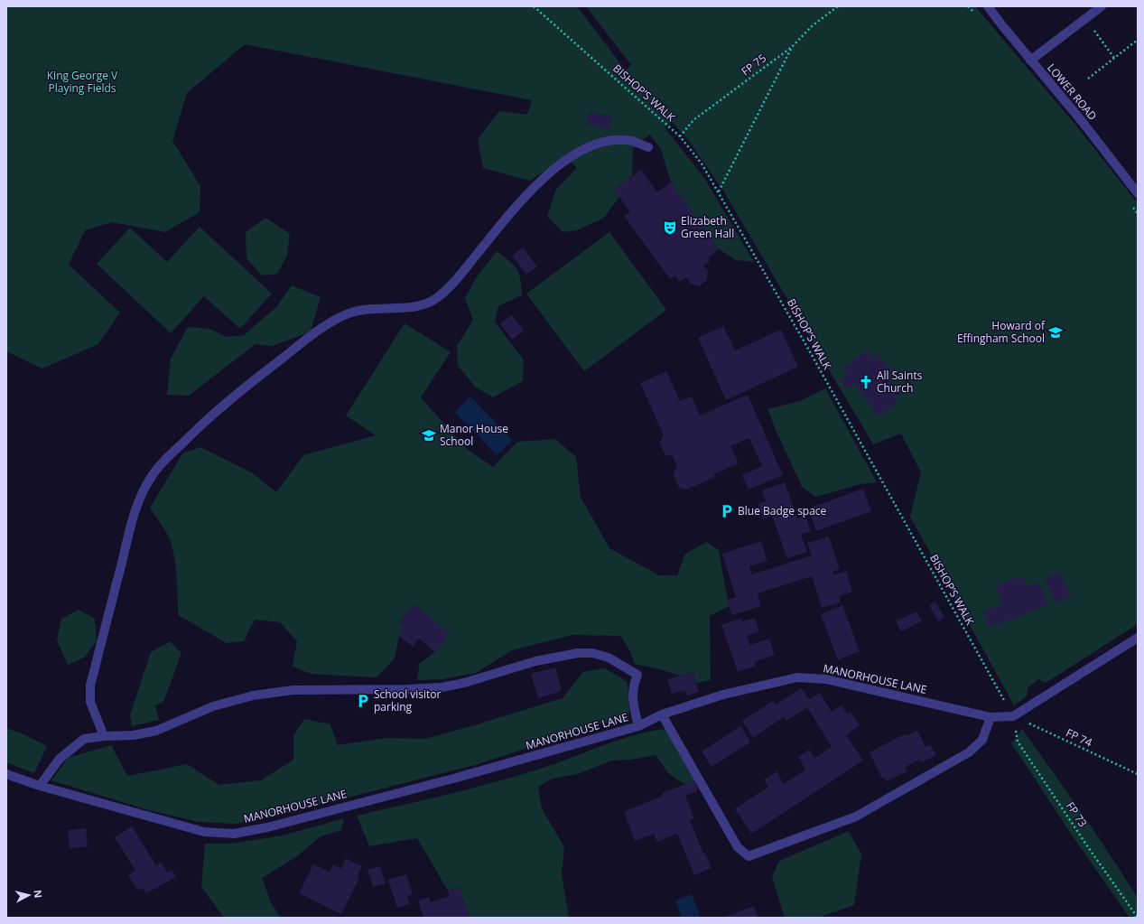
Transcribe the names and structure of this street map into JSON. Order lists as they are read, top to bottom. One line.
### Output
{"streets":{"street":["LOWER ROAD","MANORHOUSE LANE"],"path":["FP 75","BISHOP’S WALK","FP 74","FP 73"]},"crossings":[["FP 75","BISHOP’S WALK"],["BISHOP’S WALK","MANORHOUSE LANE"],["BISHOP’S WALK","FP 74"],["BISHOP’S WALK","FP 73"],["MANORHOUSE LANE","FP 74"],["MANORHOUSE LANE","FP 73"],["FP 74","FP 73"]],"parks":["King George V Playing Fields"],"places":{"theatre":["Elizabeth Green Hall"],"school or university":["Howard of Effingham School","Manor House School"],"church":["All Saints Church"],"parking":["Blue Badge space","School visitor parking"]},"north":"right"}
